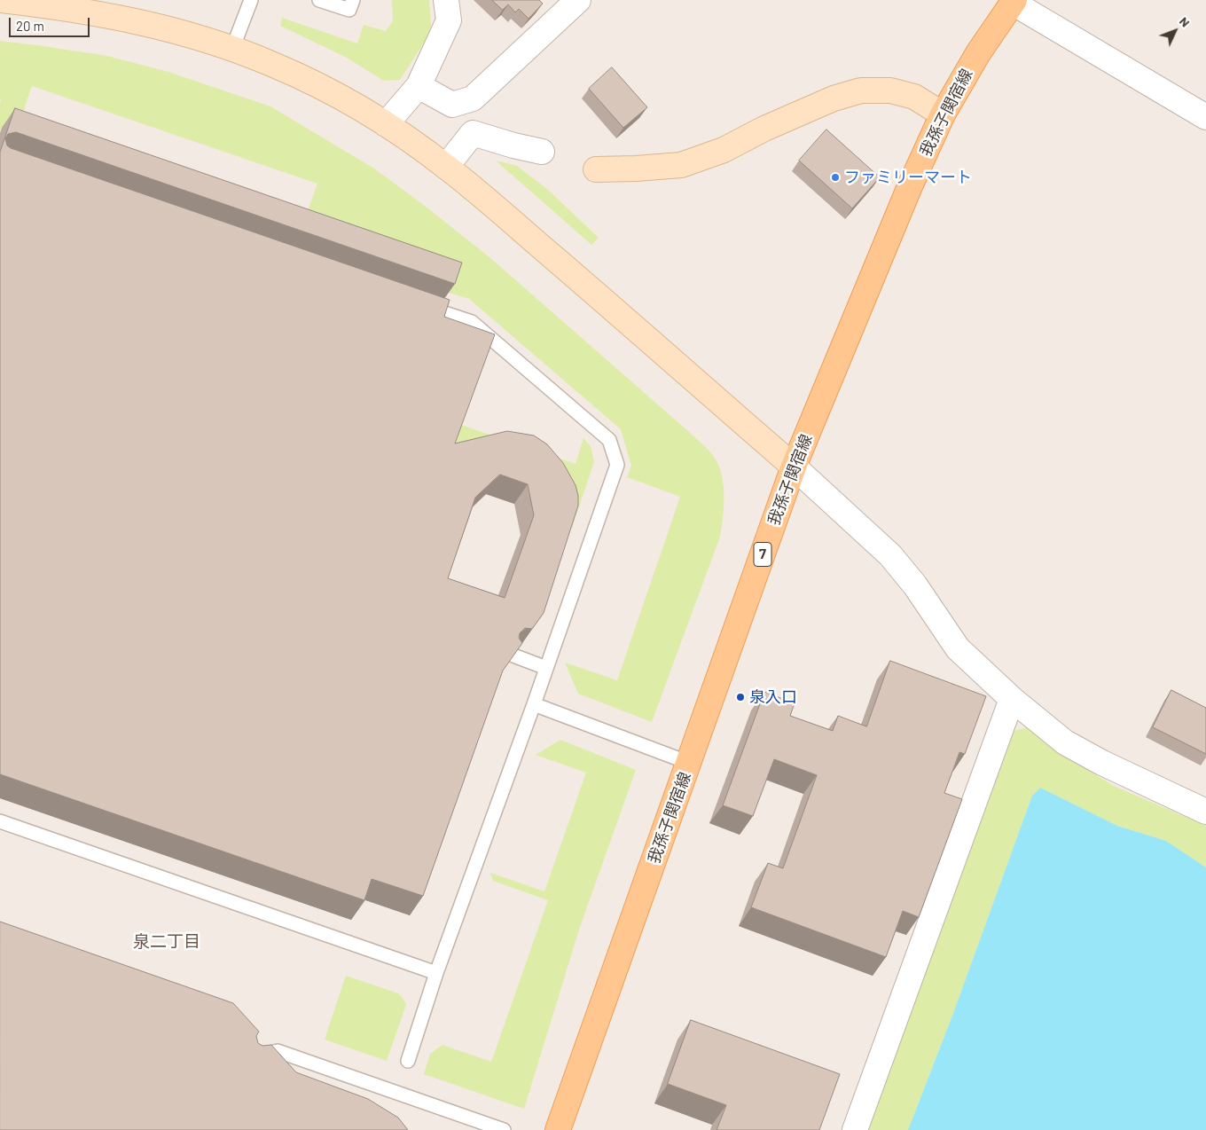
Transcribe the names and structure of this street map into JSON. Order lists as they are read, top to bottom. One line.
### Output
{"streets":{"main road":["我孫子関宿線","7"]},"districts":["泉二丁目"],"places":["ファミリーマート","泉入口"],"scale_bar":"20 m","north":"top right"}
